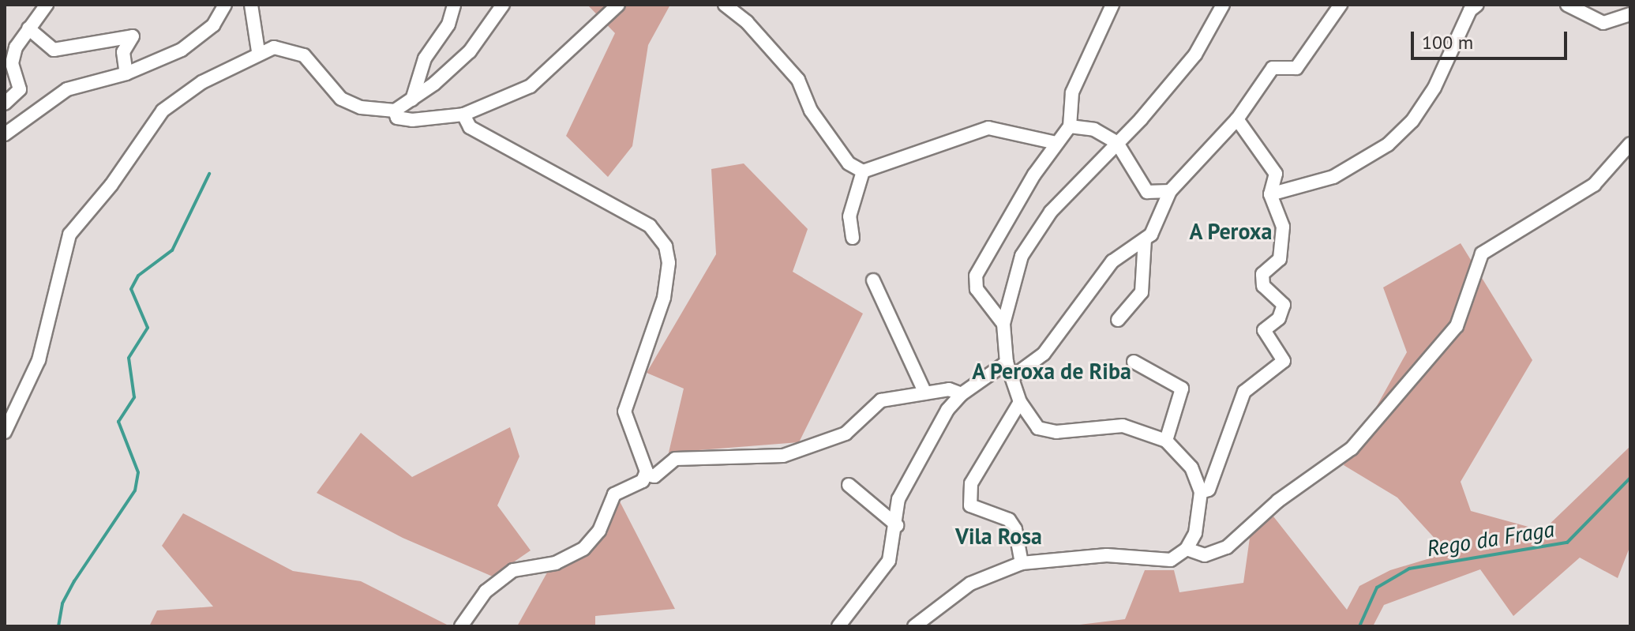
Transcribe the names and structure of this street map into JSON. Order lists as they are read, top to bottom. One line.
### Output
{"districts":["A Peroxa","A Peroxa de Riba","Vila Rosa"],"water":["Rego da Fraga"],"scale_bar":"100 m"}
